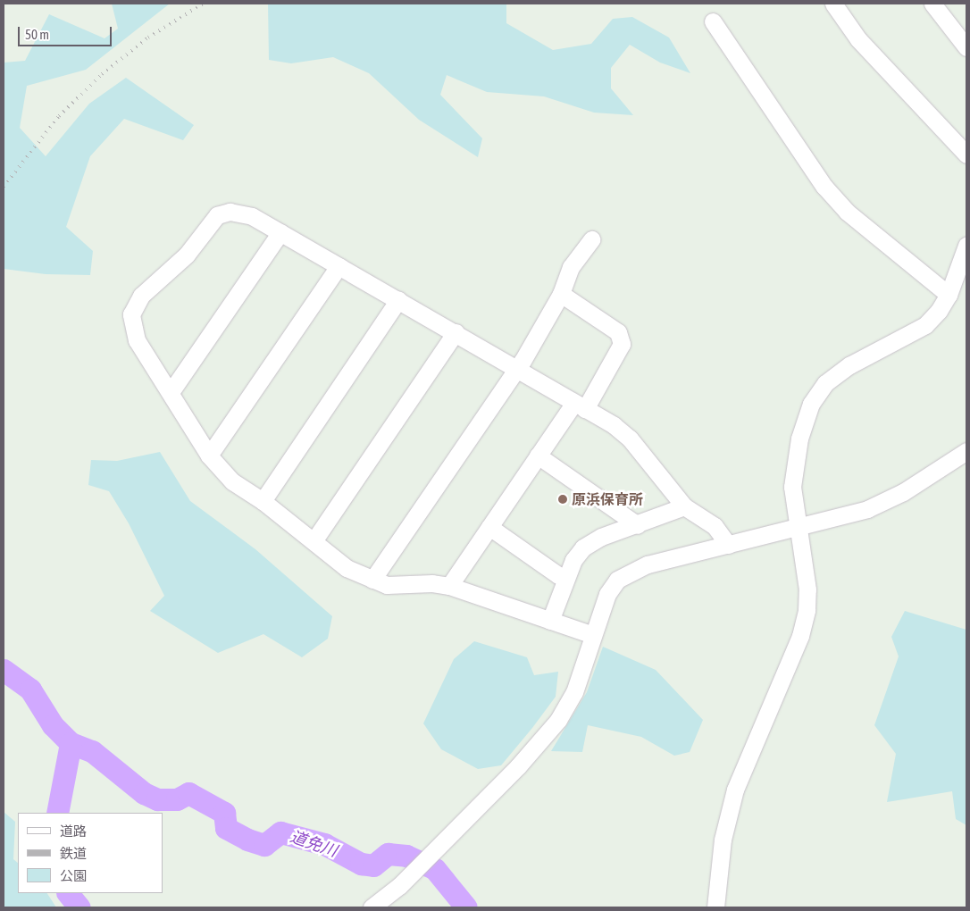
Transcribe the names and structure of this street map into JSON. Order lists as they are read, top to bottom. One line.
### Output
{"water":["道免川"],"places":["原浜保育所"],"legend":["道路","鉄道","公園"],"scale_bar":"50 m"}
